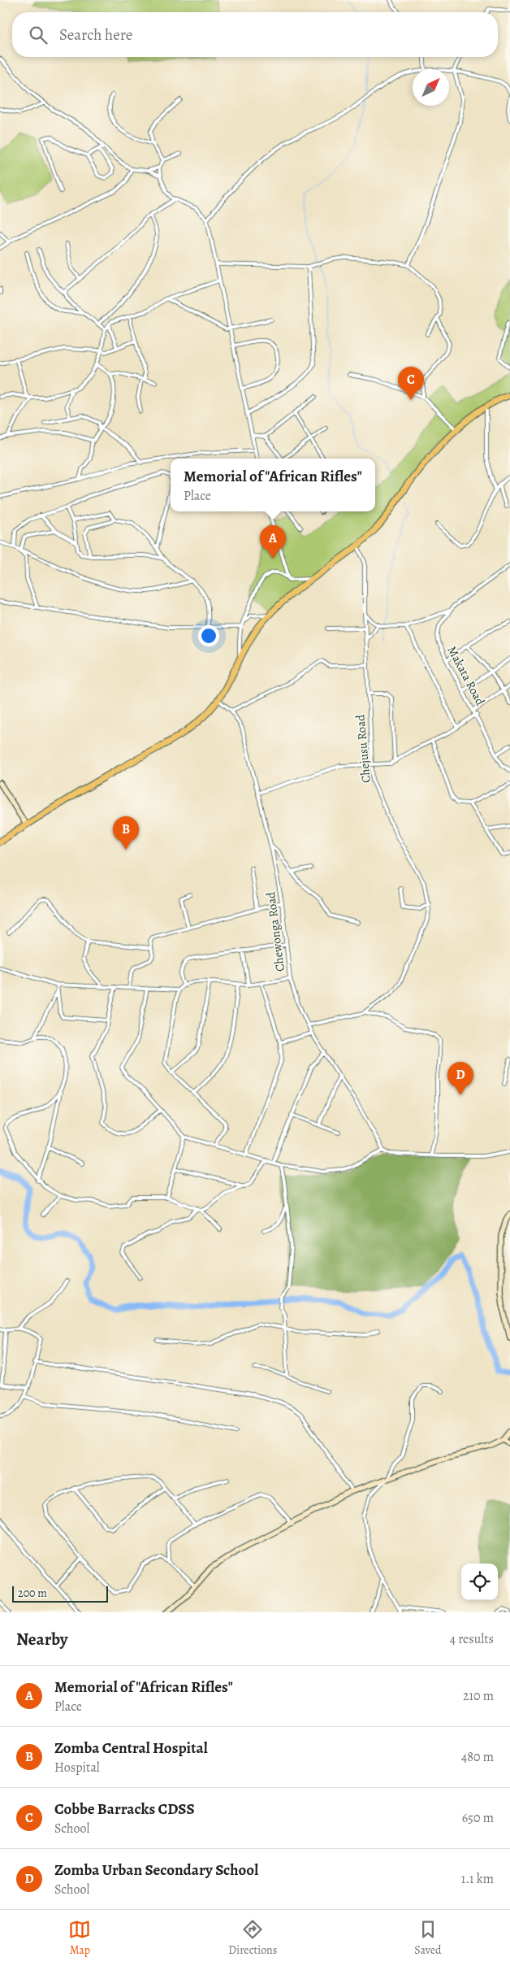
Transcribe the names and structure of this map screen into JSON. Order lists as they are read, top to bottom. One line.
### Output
{"streets":{"street":["Makata Road","Chejusu Road","Chewonga Road"]},"scale_bar":"200 m","north":"top right","page":{"search":"Search here","pins":["C","A","B","D"],"popup":["Memorial of \"African Rifles\"","Place"],"scale":"200 m","heading":["Nearby","4 results"],"list":[{"mark":"A","name":"Memorial of \"African Rifles\"","note":"Place","value":"210 m"},{"mark":"B","name":"Zomba Central Hospital","note":"Hospital","value":"480 m"},{"mark":"C","name":"Cobbe Barracks CDSS","note":"School","value":"650 m"},{"mark":"D","name":"Zomba Urban Secondary School","note":"School","value":"1.1 km"}],"nav":["Map","Directions","Saved"]}}
